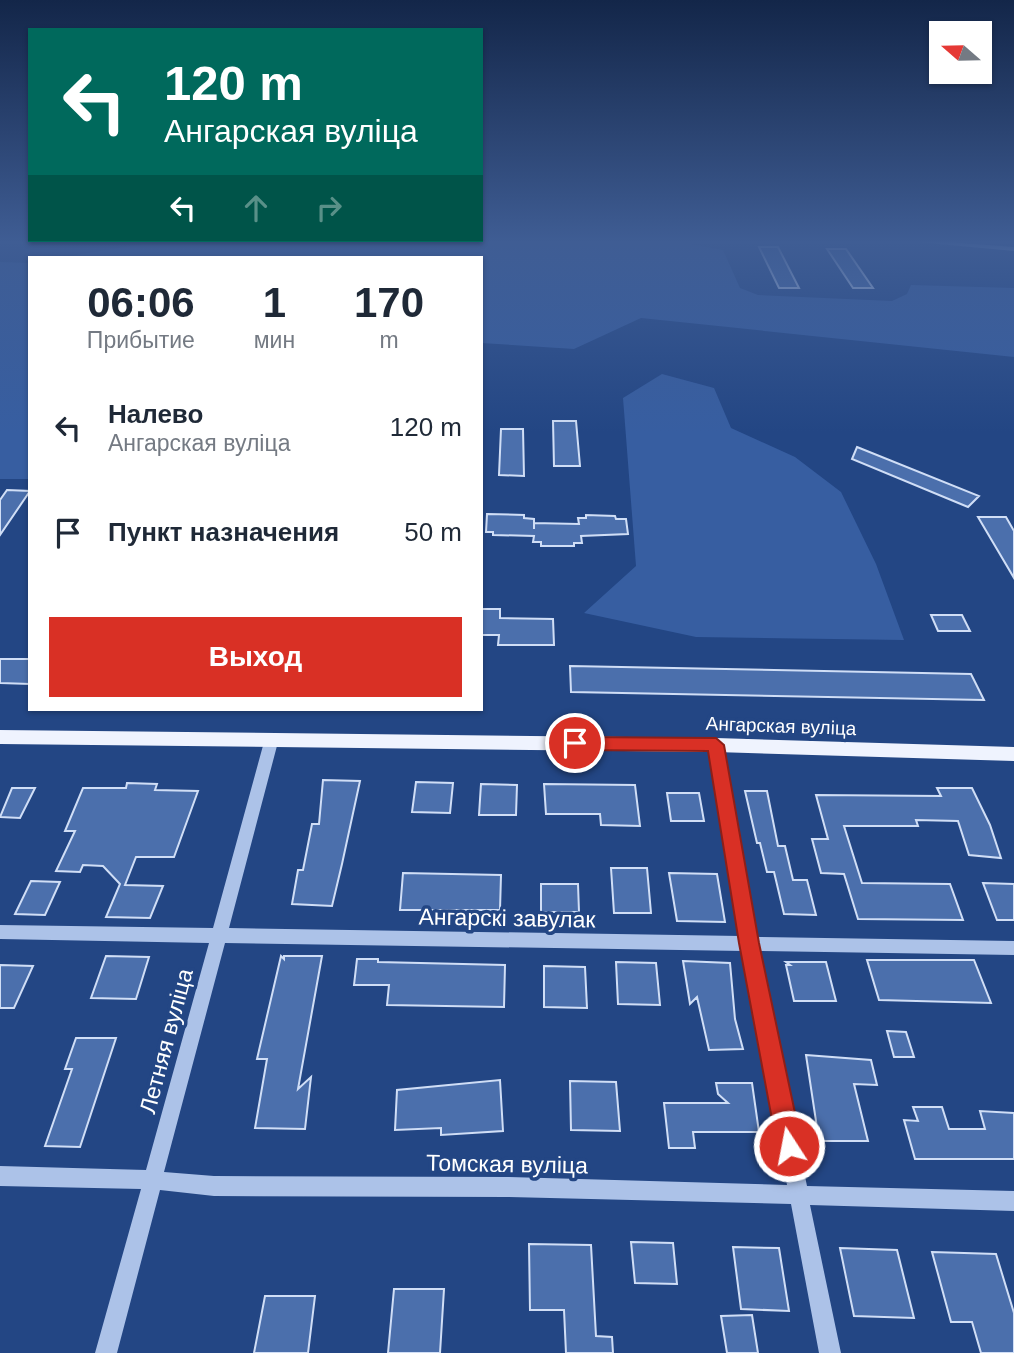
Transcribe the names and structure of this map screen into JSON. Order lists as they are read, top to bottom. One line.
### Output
{"streets":{"main road":["Ангарская вуліца"],"street":["Ангарскі завулак","Летняя вуліца","Томская вуліца"]},"crossings":[["Ангарская вуліца","Летняя вуліца"],["Ангарскі завулак","Летняя вуліца"],["Летняя вуліца","Томская вуліца"]],"north":"left","page":{"turn":["120 m","Ангарская вуліца"],"eta":["06:06","Прибытие","1","мин","170","m"],"list":[{"name":"Налево","note":"Ангарская вуліца","value":"120 m"},{"name":"Пункт назначения","value":"50 m"}],"buttons":"Выход"}}
